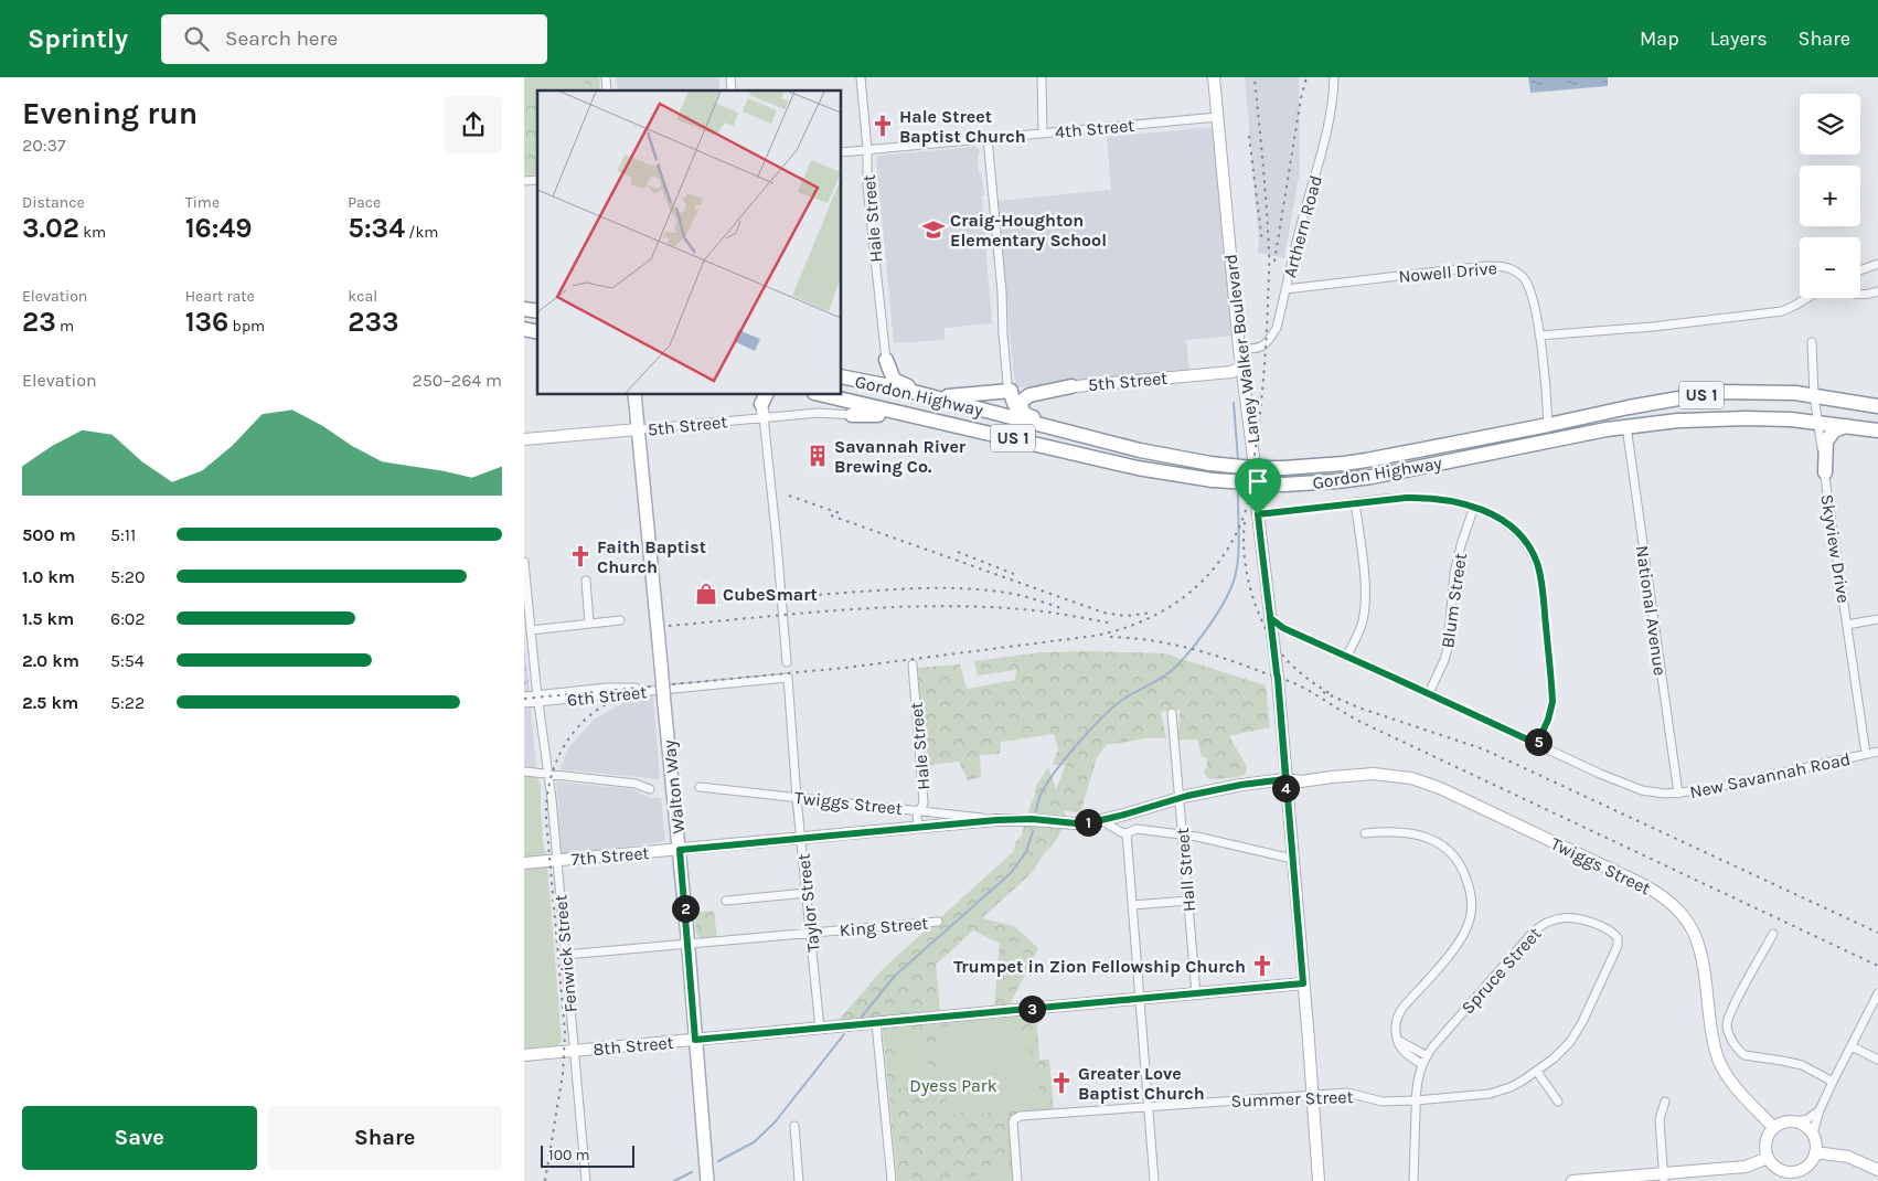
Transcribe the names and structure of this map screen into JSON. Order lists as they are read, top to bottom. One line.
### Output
{"streets":{"highway":["Gordon Highway","US 1"],"main road":["Laney Walker Boulevard","5th Street","Walton Way","Twiggs Street","7th Street","8th Street"],"street":["4th Street","Hale Street","Arthern Road","Nowell Drive","Skyview Drive","Blum Street","National Avenue","6th Street","New Savannah Road","Hall Street","Taylor Street","King Street","Fenwick Street","Spruce Street","Summer Street"]},"crossings":[["4th Street","Hale Street"],["4th Street","Laney Walker Boulevard"],["Hale Street","Twiggs Street"],["Hale Street","7th Street"],["Arthern Road","Nowell Drive"],["Arthern Road","Laney Walker Boulevard"],["Nowell Drive","Gordon Highway"],["Laney Walker Boulevard","5th Street"],["Laney Walker Boulevard","New Savannah Road"],["Laney Walker Boulevard","Twiggs Street"],["Laney Walker Boulevard","7th Street"],["Laney Walker Boulevard","8th Street"],["Laney Walker Boulevard","Summer Street"],["5th Street","Walton Way"],["Gordon Highway","Skyview Drive"],["Gordon Highway","National Avenue"],["Skyview Drive","New Savannah Road"],["Blum Street","New Savannah Road"],["National Avenue","New Savannah Road"],["6th Street","Taylor Street"],["6th Street","Fenwick Street"],["Walton Way","7th Street"],["Walton Way","King Street"],["Walton Way","8th Street"],["Twiggs Street","7th Street"],["Twiggs Street","Taylor Street"],["7th Street","Hall Street"],["7th Street","Taylor Street"],["7th Street","Fenwick Street"],["Hall Street","8th Street"],["Taylor Street","King Street"],["Taylor Street","8th Street"],["King Street","Fenwick Street"],["Fenwick Street","8th Street"],["Spruce Street","Summer Street"]],"parks":["Dyess Park"],"places":{"church":["Hale Street Baptist Church","Faith Baptist Church","Trumpet in Zion Fellowship Church","Greater Love Baptist Church"],"school or university":["Craig-Houghton Elementary School"],"building":["Savannah River Brewing Co."],"shop":["CubeSmart"]},"scale_bar":"100 m","page":{"header":"Sprintly","search":"Search here","nav":["Map","Layers","Share"],"heading":["Evening run","20:37"],"map_buttons":["+","−"],"stats":[["Distance","3.02 km"],["Time","16:49"],["Pace","5:34 /km"],["Elevation","23 m"],["Heart rate","136 bpm"],["kcal","233"]],"chart":["Elevation","250–264 m"],"list":[{"name":"500 m","note":"5:11"},{"name":"1.0 km","note":"5:20"},{"name":"1.5 km","note":"6:02"},{"name":"2.0 km","note":"5:54"},{"name":"2.5 km","note":"5:22"}],"pins":["5","4","1","2","3"],"buttons":["Save","Share"],"scale":"100 m"}}
